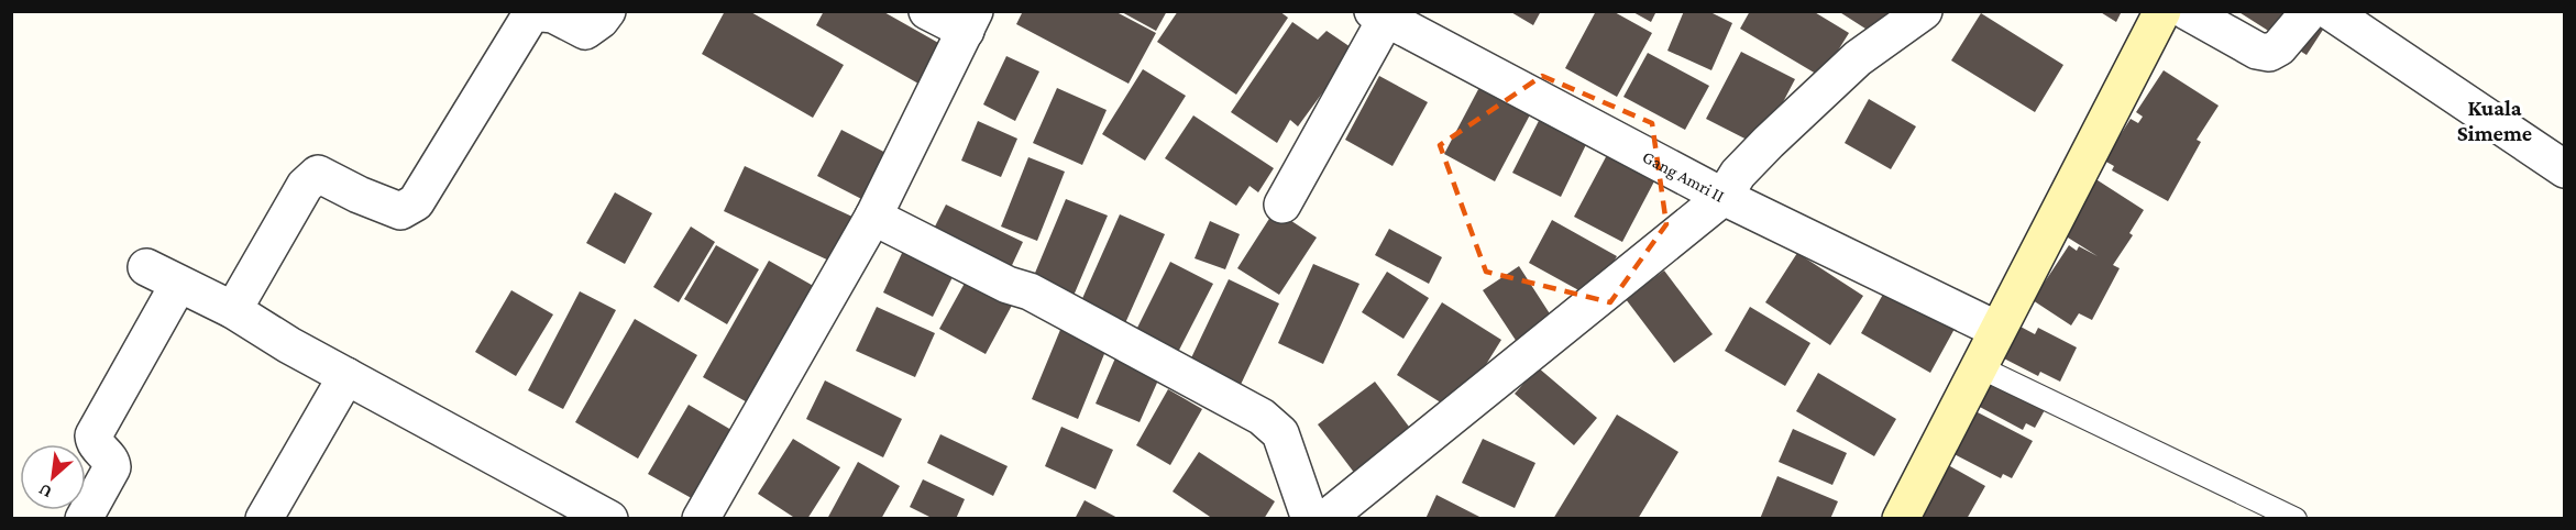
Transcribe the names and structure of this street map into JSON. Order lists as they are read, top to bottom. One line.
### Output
{"streets":{"street":["Gang Amri II"]},"districts":["Kuala Simeme"],"north":"bottom left"}
